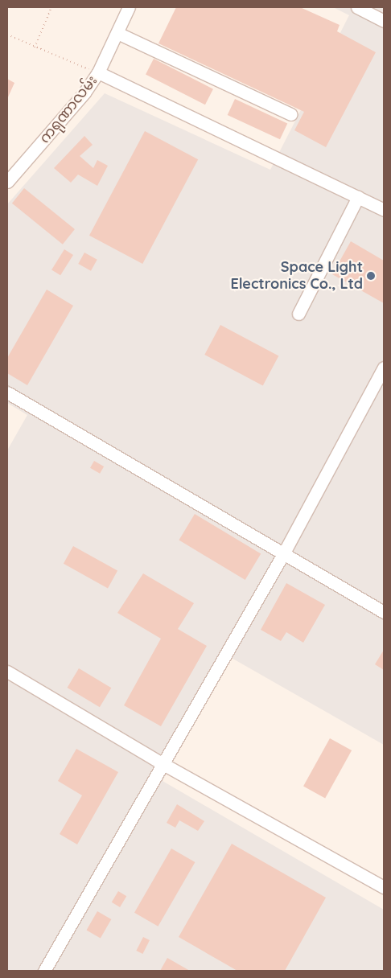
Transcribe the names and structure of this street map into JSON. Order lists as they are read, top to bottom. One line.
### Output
{"streets":{"street":["ကရုဏာလမ်း"]},"places":["Space Light Electronics Co., Ltd"]}
